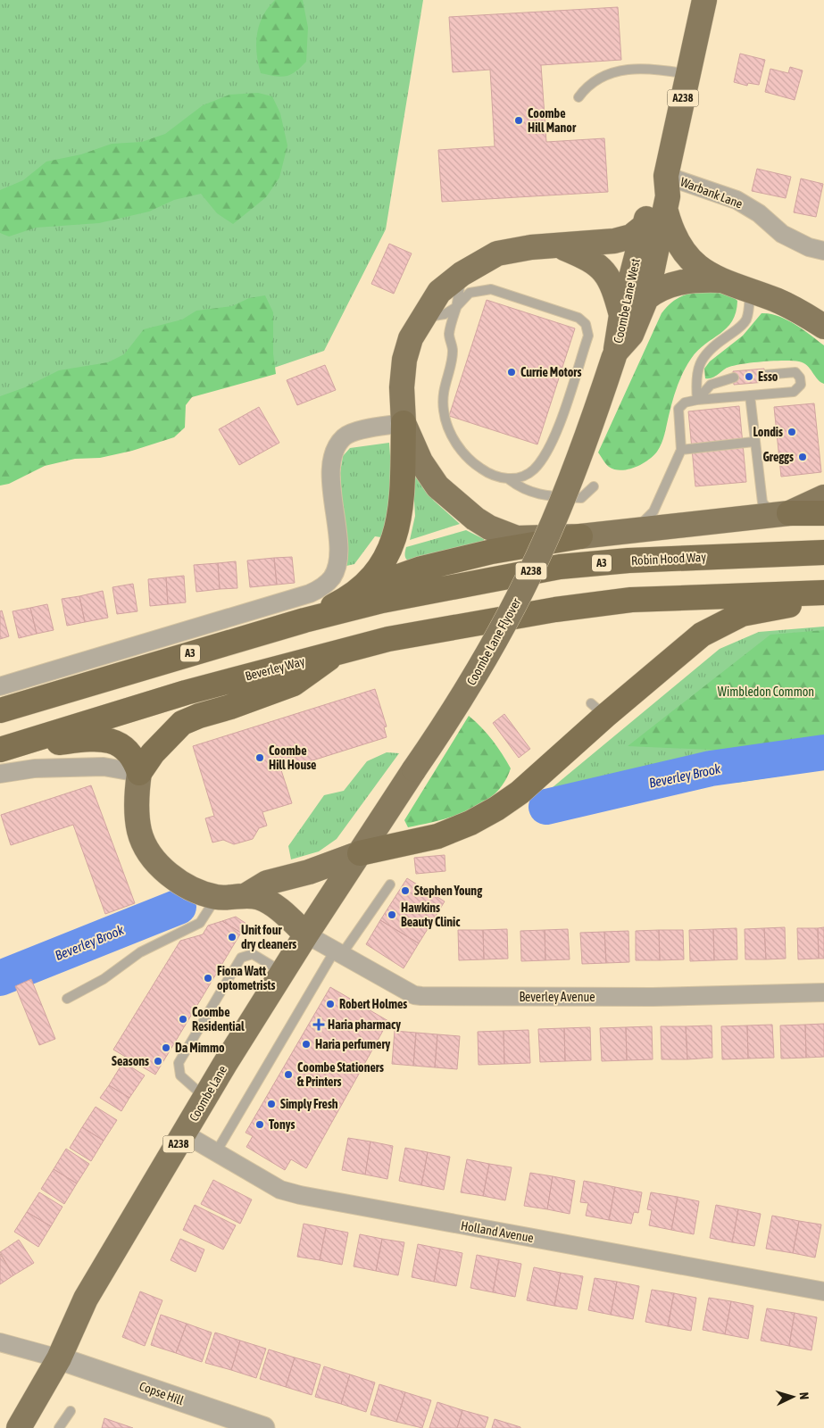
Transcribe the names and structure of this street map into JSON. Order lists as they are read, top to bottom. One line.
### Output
{"streets":{"highway":["Robin Hood Way","A3","Beverley Way"],"main road":["A238","Coombe Lane West","Coombe Lane Flyover","Coombe Lane"],"street":["Warbank Lane","Beverley Avenue","Holland Avenue","Copse Hill"]},"crossings":[["Warbank Lane","Coombe Lane West"],["Coombe Lane West","Coombe Lane Flyover"],["Robin Hood Way","A3"],["Coombe Lane Flyover","Coombe Lane"],["Beverley Avenue","Coombe Lane"],["Coombe Lane","Holland Avenue"],["Coombe Lane","Copse Hill"]],"water":["Beverley Brook"],"parks":["Wimbledon Common"],"places":{"other":["Coombe Hill Manor","Currie Motors","Esso","Londis","Greggs","Coombe Hill House","Stephen Young","Hawkins Beauty Clinic","Unit four dry cleaners","Fiona Watt optometrists","Robert Holmes","Coombe Residential","Haria perfumery","Da Mimmo","Seasons","Coombe Stationers & Printers","Simply Fresh","Tonys"],"health":["Haria pharmacy"]},"north":"right"}
